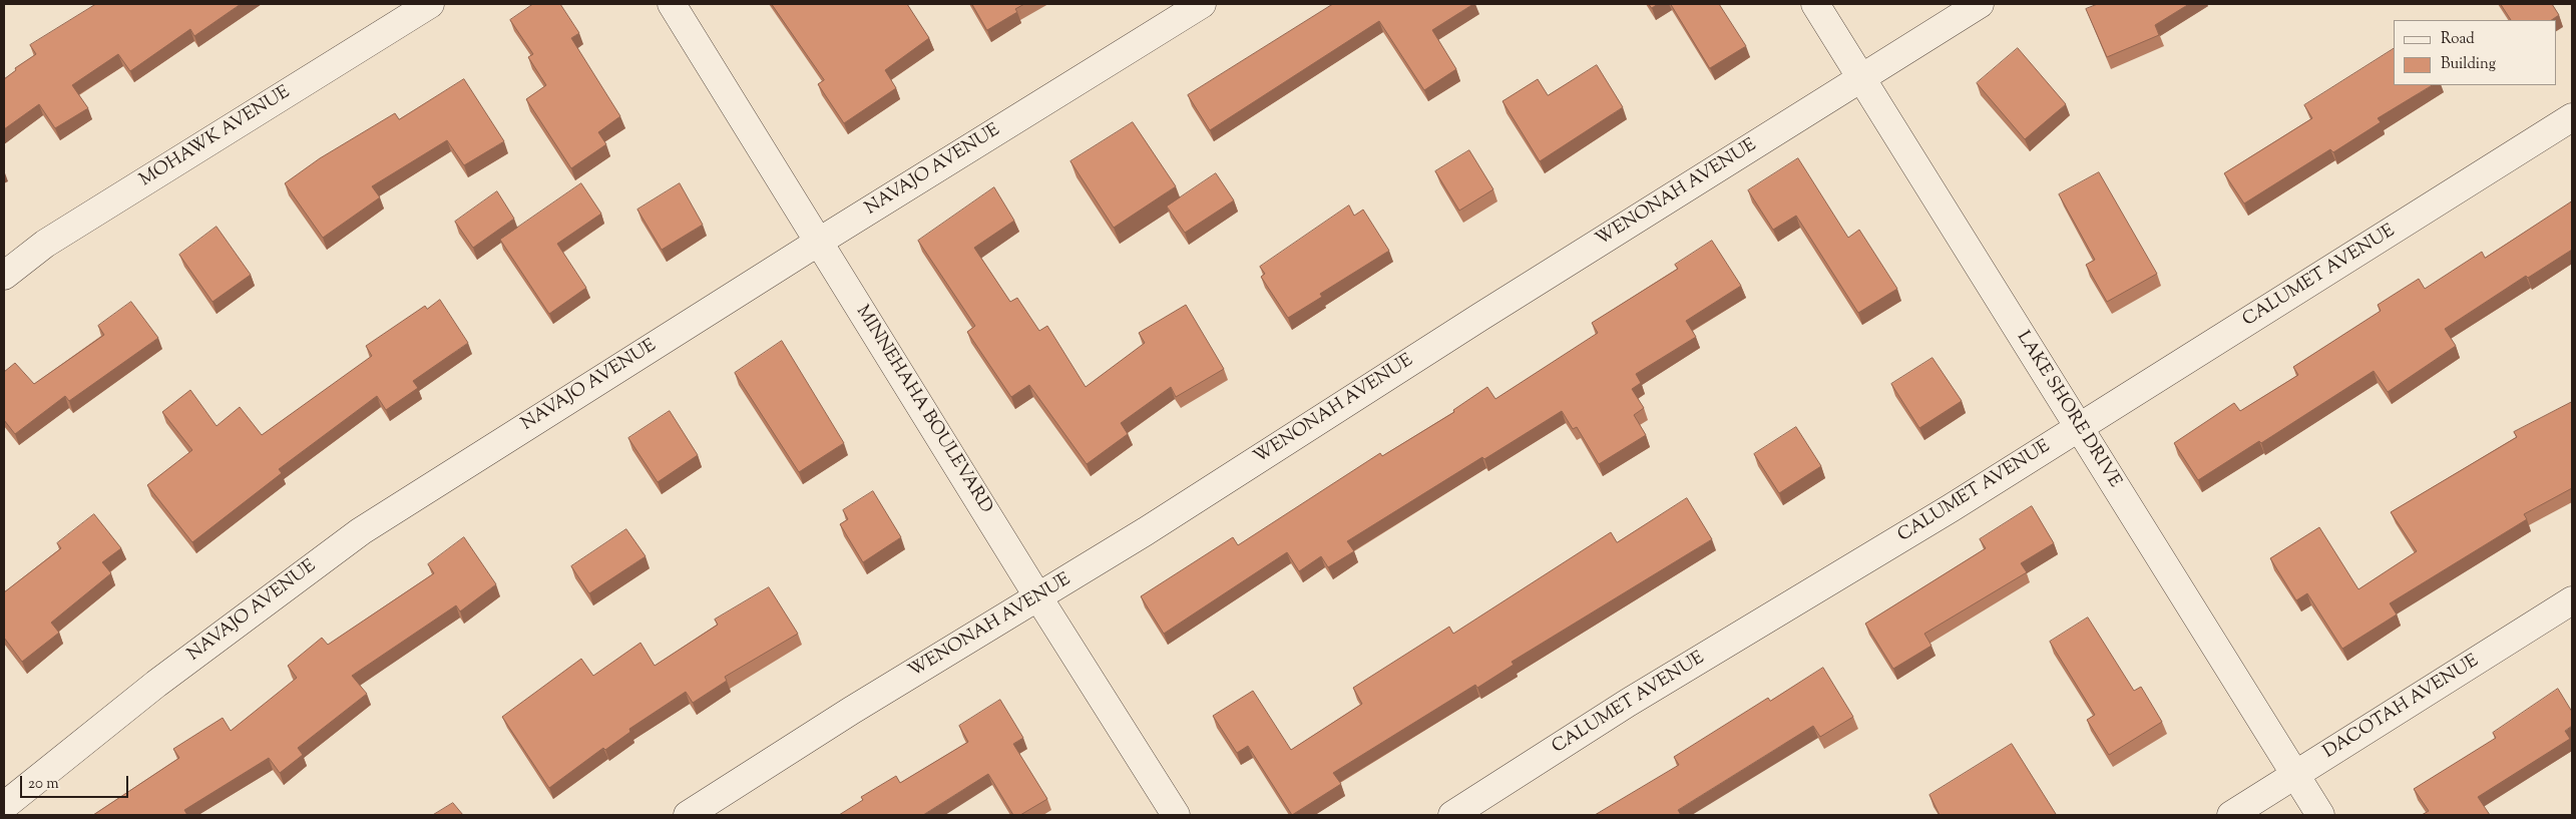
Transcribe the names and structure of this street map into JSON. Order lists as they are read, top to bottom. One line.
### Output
{"streets":{"street":["MOHAWK AVENUE","NAVAJO AVENUE","WENONAH AVENUE","CALUMET AVENUE","MINNEHAHA BOULEVARD","LAKE SHORE DRIVE","DACOTAH AVENUE"]},"crossings":[["NAVAJO AVENUE","MINNEHAHA BOULEVARD"],["WENONAH AVENUE","MINNEHAHA BOULEVARD"],["WENONAH AVENUE","LAKE SHORE DRIVE"],["CALUMET AVENUE","LAKE SHORE DRIVE"],["LAKE SHORE DRIVE","DACOTAH AVENUE"]],"legend":["Road","Building"],"scale_bar":"20 m"}
